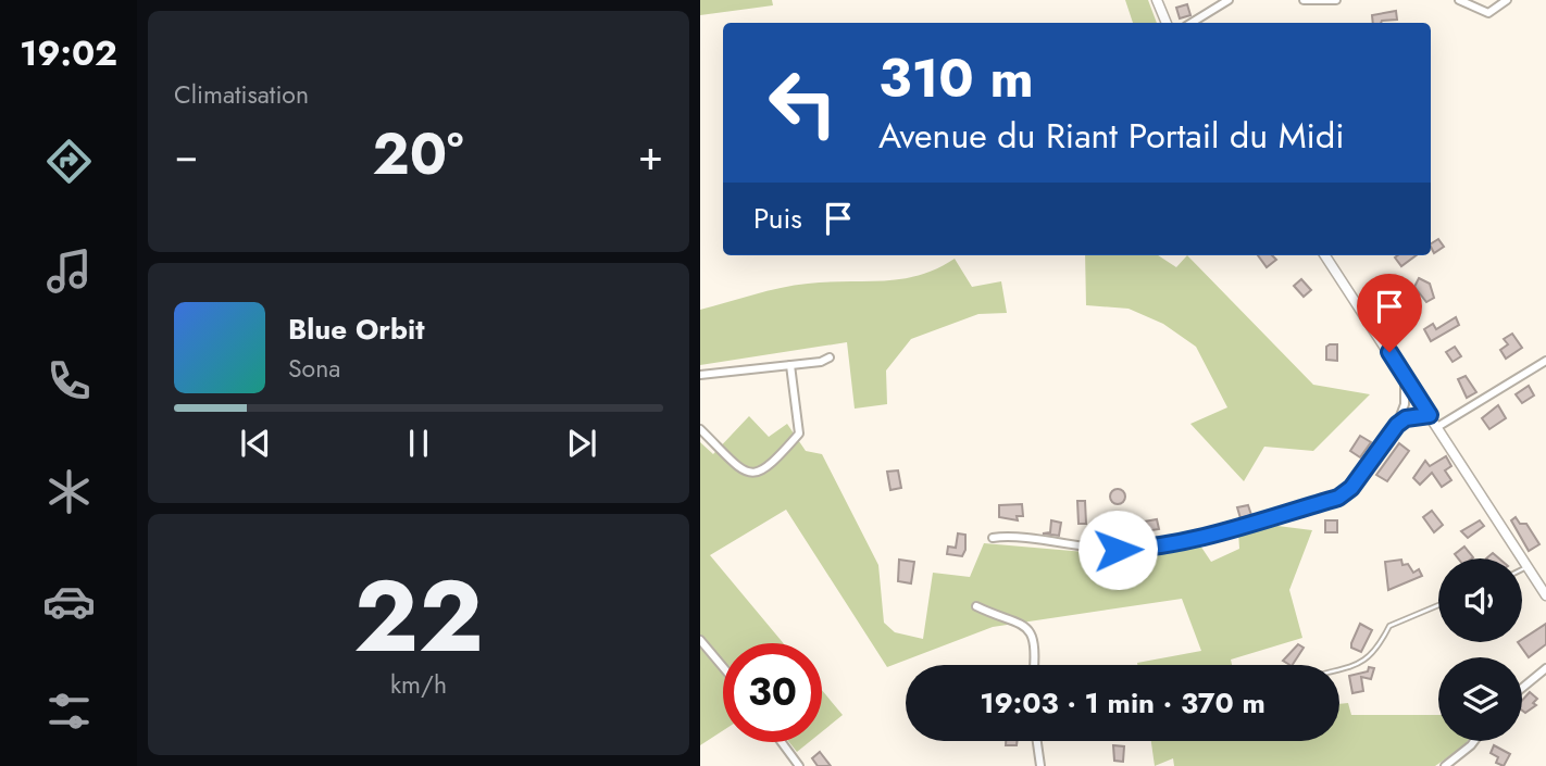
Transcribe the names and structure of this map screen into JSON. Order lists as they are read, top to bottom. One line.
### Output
{"page":{"tabs":"19:02","tile":["Climatisation",["22","km/h"]],"turn":["310 m","Avenue du Riant Portail du Midi"],"heat":["−","20°","+"],"then":"Puis","song":["Blue Orbit","Sona"],"limit":"30","trip":"19:03 · 1 min · 370 m"}}
